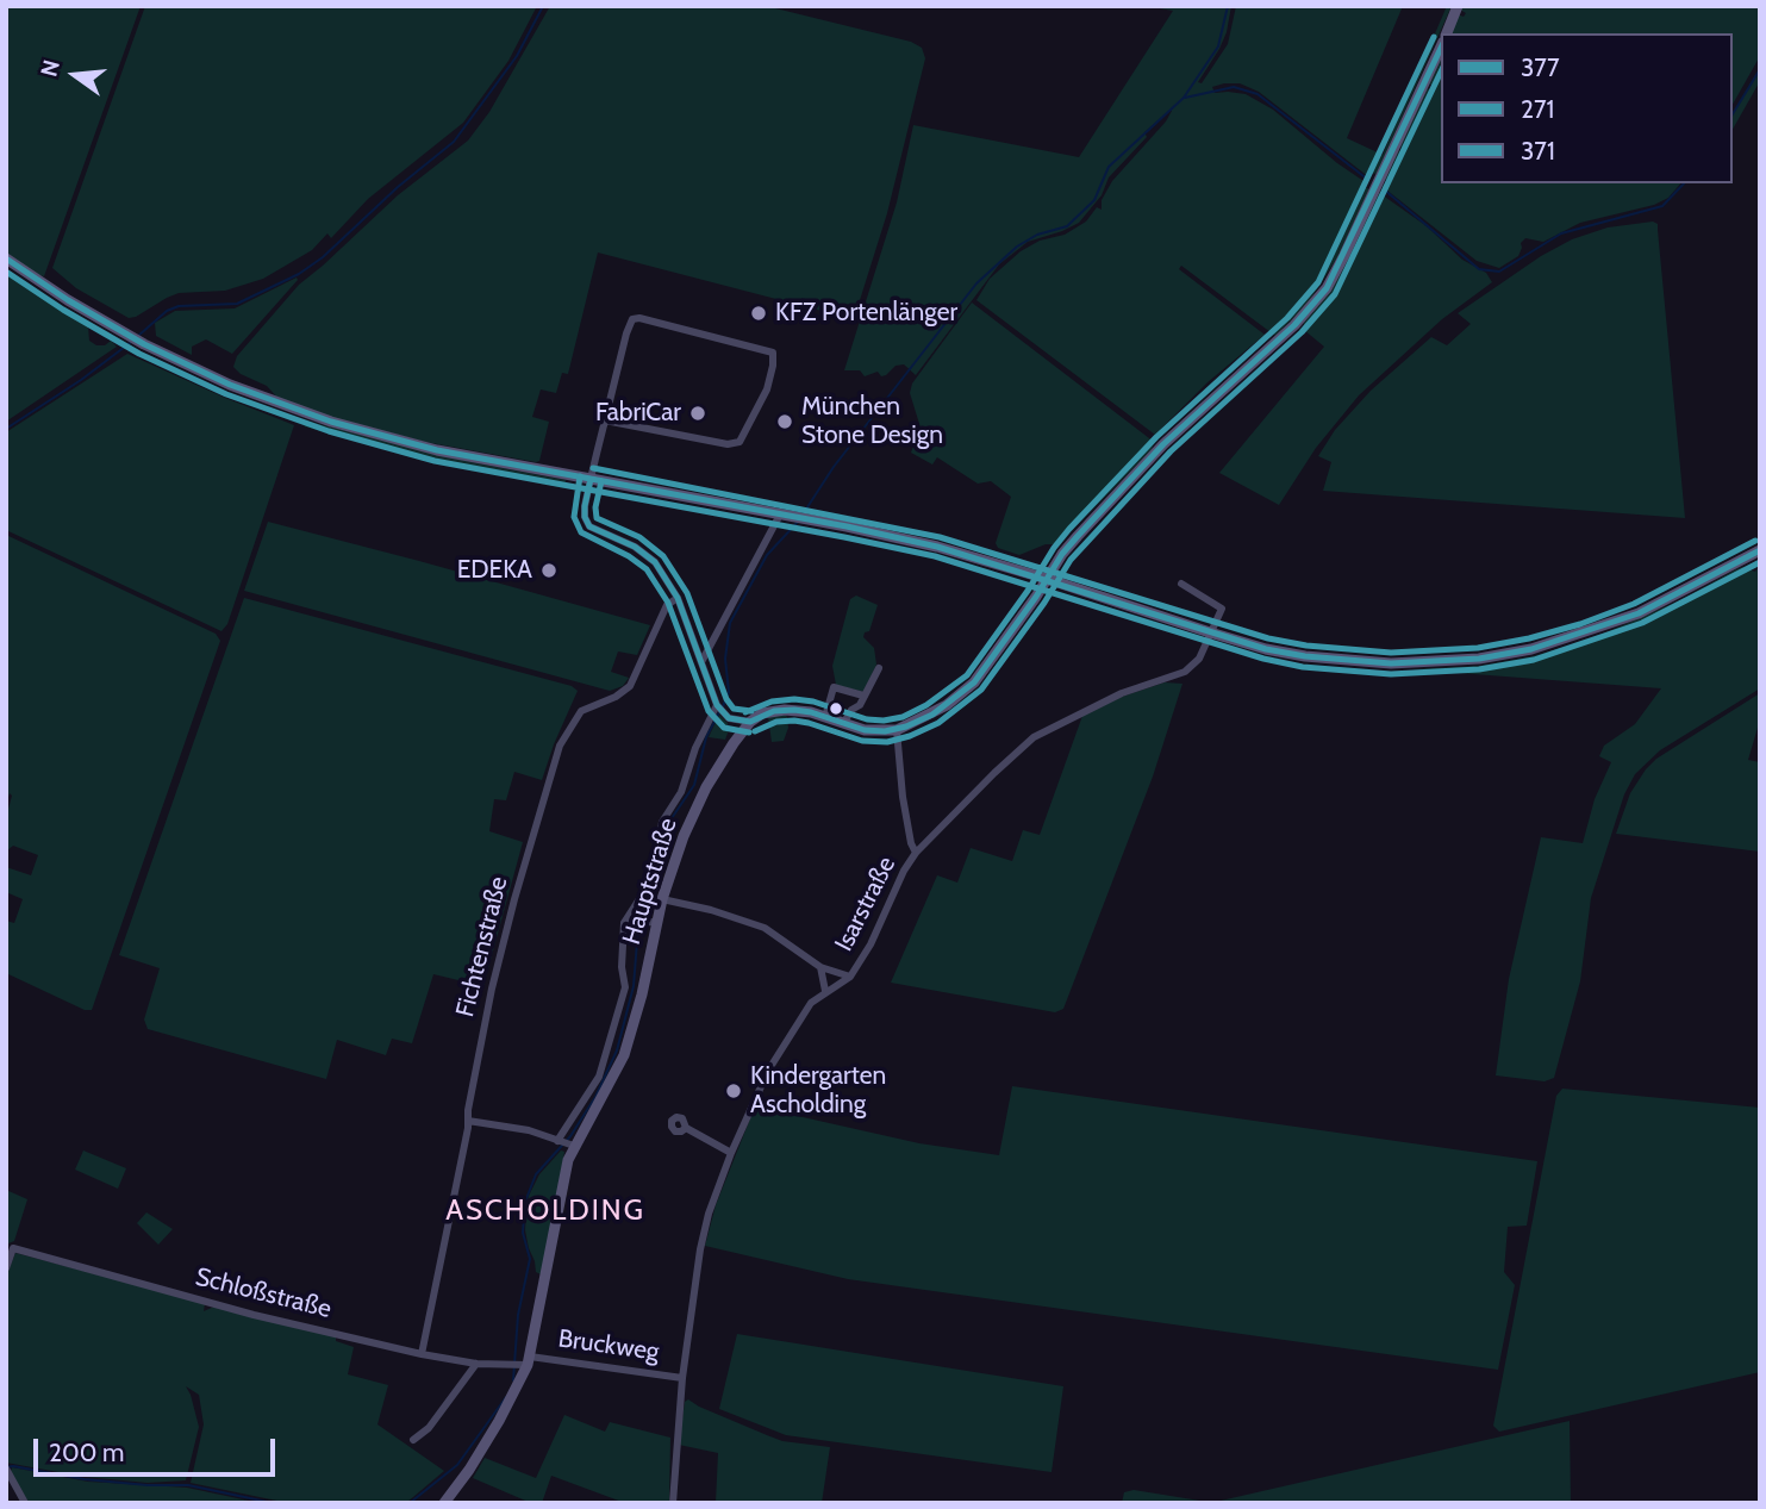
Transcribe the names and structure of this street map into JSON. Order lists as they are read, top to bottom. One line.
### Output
{"streets":{"main road":["Hauptstraße"],"street":["Isarstraße","Fichtenstraße","Schloßstraße","Bruckweg"]},"crossings":[["Hauptstraße","Schloßstraße"],["Hauptstraße","Bruckweg"],["Isarstraße","Bruckweg"],["Fichtenstraße","Schloßstraße"],["Schloßstraße","Bruckweg"]],"districts":["ASCHOLDING"],"places":["KFZ Portenlänger","FabriCar","München Stone Design","EDEKA","Kindergarten Ascholding"],"lines":["transit line 371","transit line 377","transit line 271"],"legend":["377","271","371"],"scale_bar":"200 m","north":"left"}
